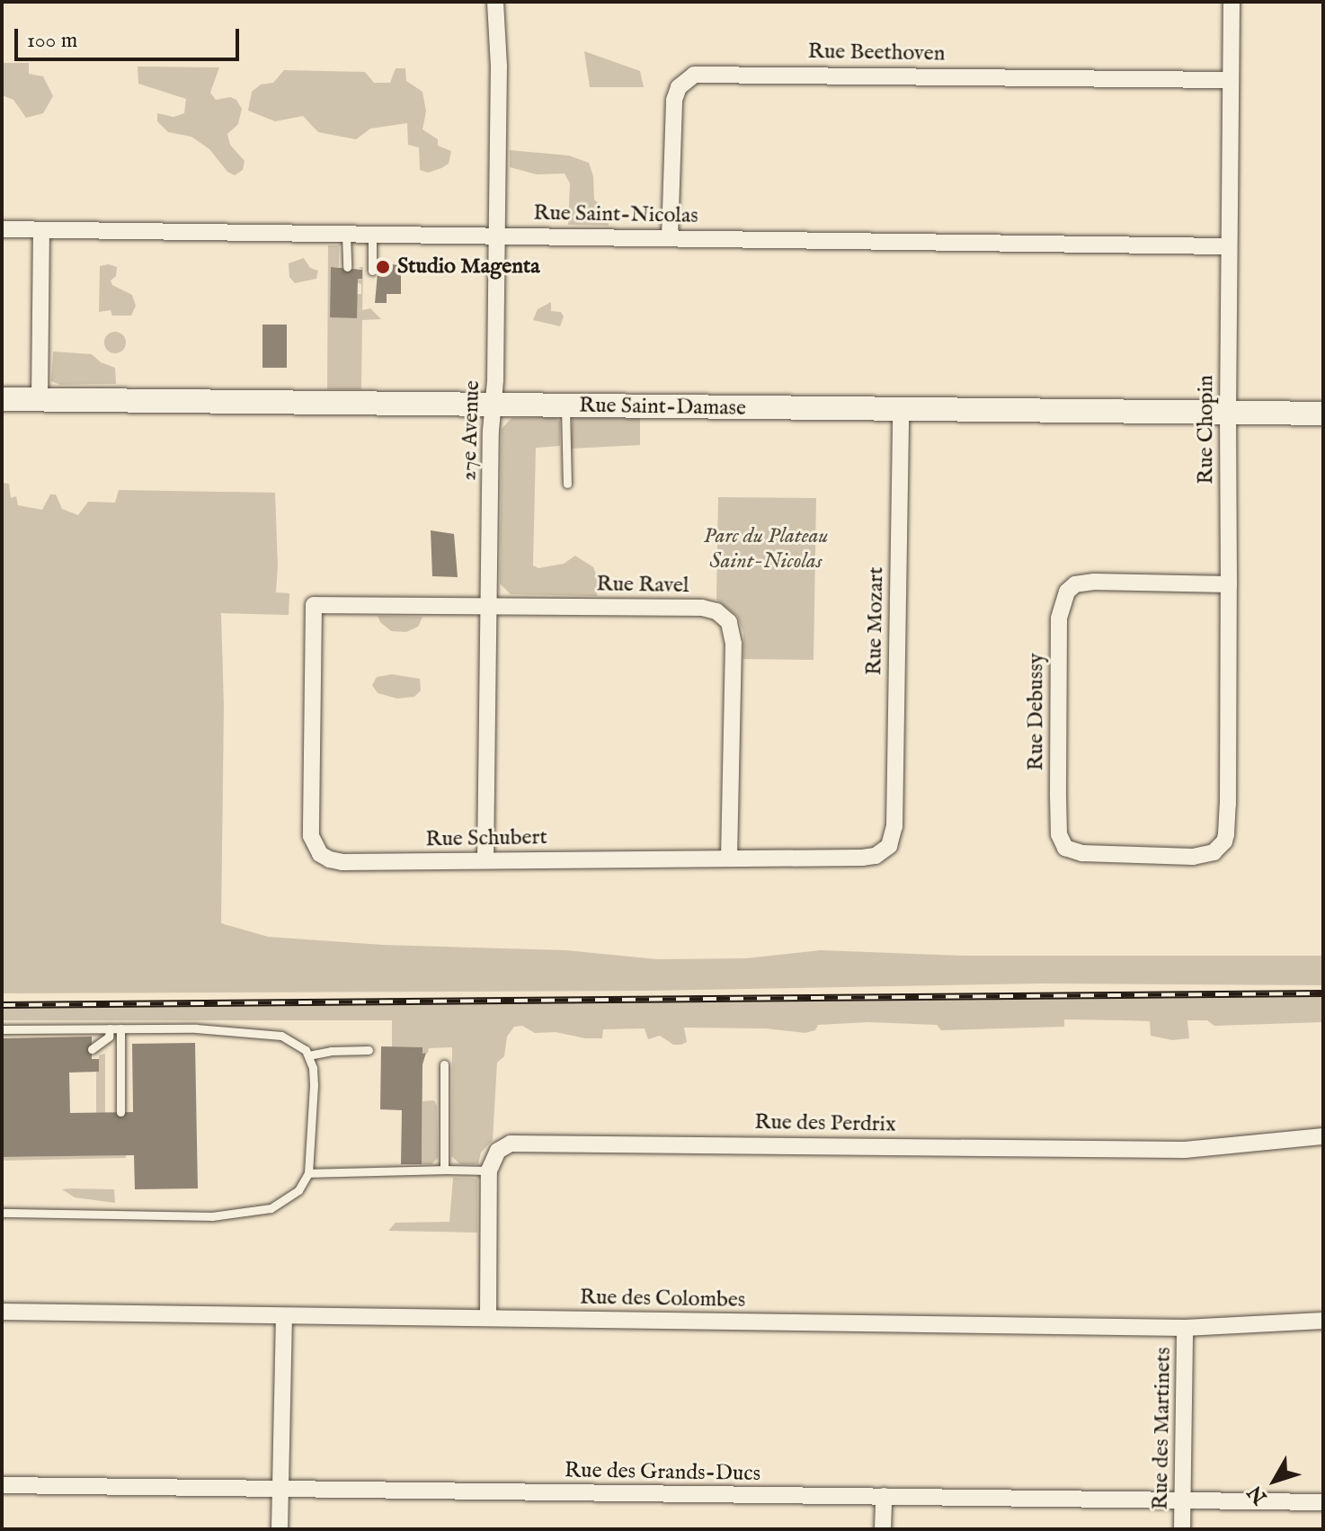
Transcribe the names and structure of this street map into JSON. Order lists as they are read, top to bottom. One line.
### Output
{"streets":{"street":["Rue Beethoven","Rue Saint-Nicolas","Rue Saint-Damase","Rue Chopin","27e Avenue","Rue Ravel","Rue Mozart","Rue Debussy","Rue Schubert","Rue des Perdrix","Rue des Colombes","Rue des Martinets","Rue des Grands-Ducs"]},"crossings":[["Rue Beethoven","Rue Saint-Nicolas"],["Rue Beethoven","Rue Chopin"],["Rue Saint-Nicolas","Rue Chopin"],["Rue Saint-Nicolas","27e Avenue"],["Rue Saint-Damase","Rue Chopin"],["Rue Saint-Damase","27e Avenue"],["Rue Saint-Damase","Rue Mozart"],["Rue Chopin","Rue Debussy"],["27e Avenue","Rue Ravel"],["27e Avenue","Rue Schubert"],["Rue Ravel","Rue Schubert"],["Rue Mozart","Rue Schubert"],["Rue des Colombes","Rue des Martinets"],["Rue des Martinets","Rue des Grands-Ducs"]],"parks":["Parc du Plateau Saint-Nicolas"],"places":["Studio Magenta"],"scale_bar":"100 m","north":"bottom left"}
